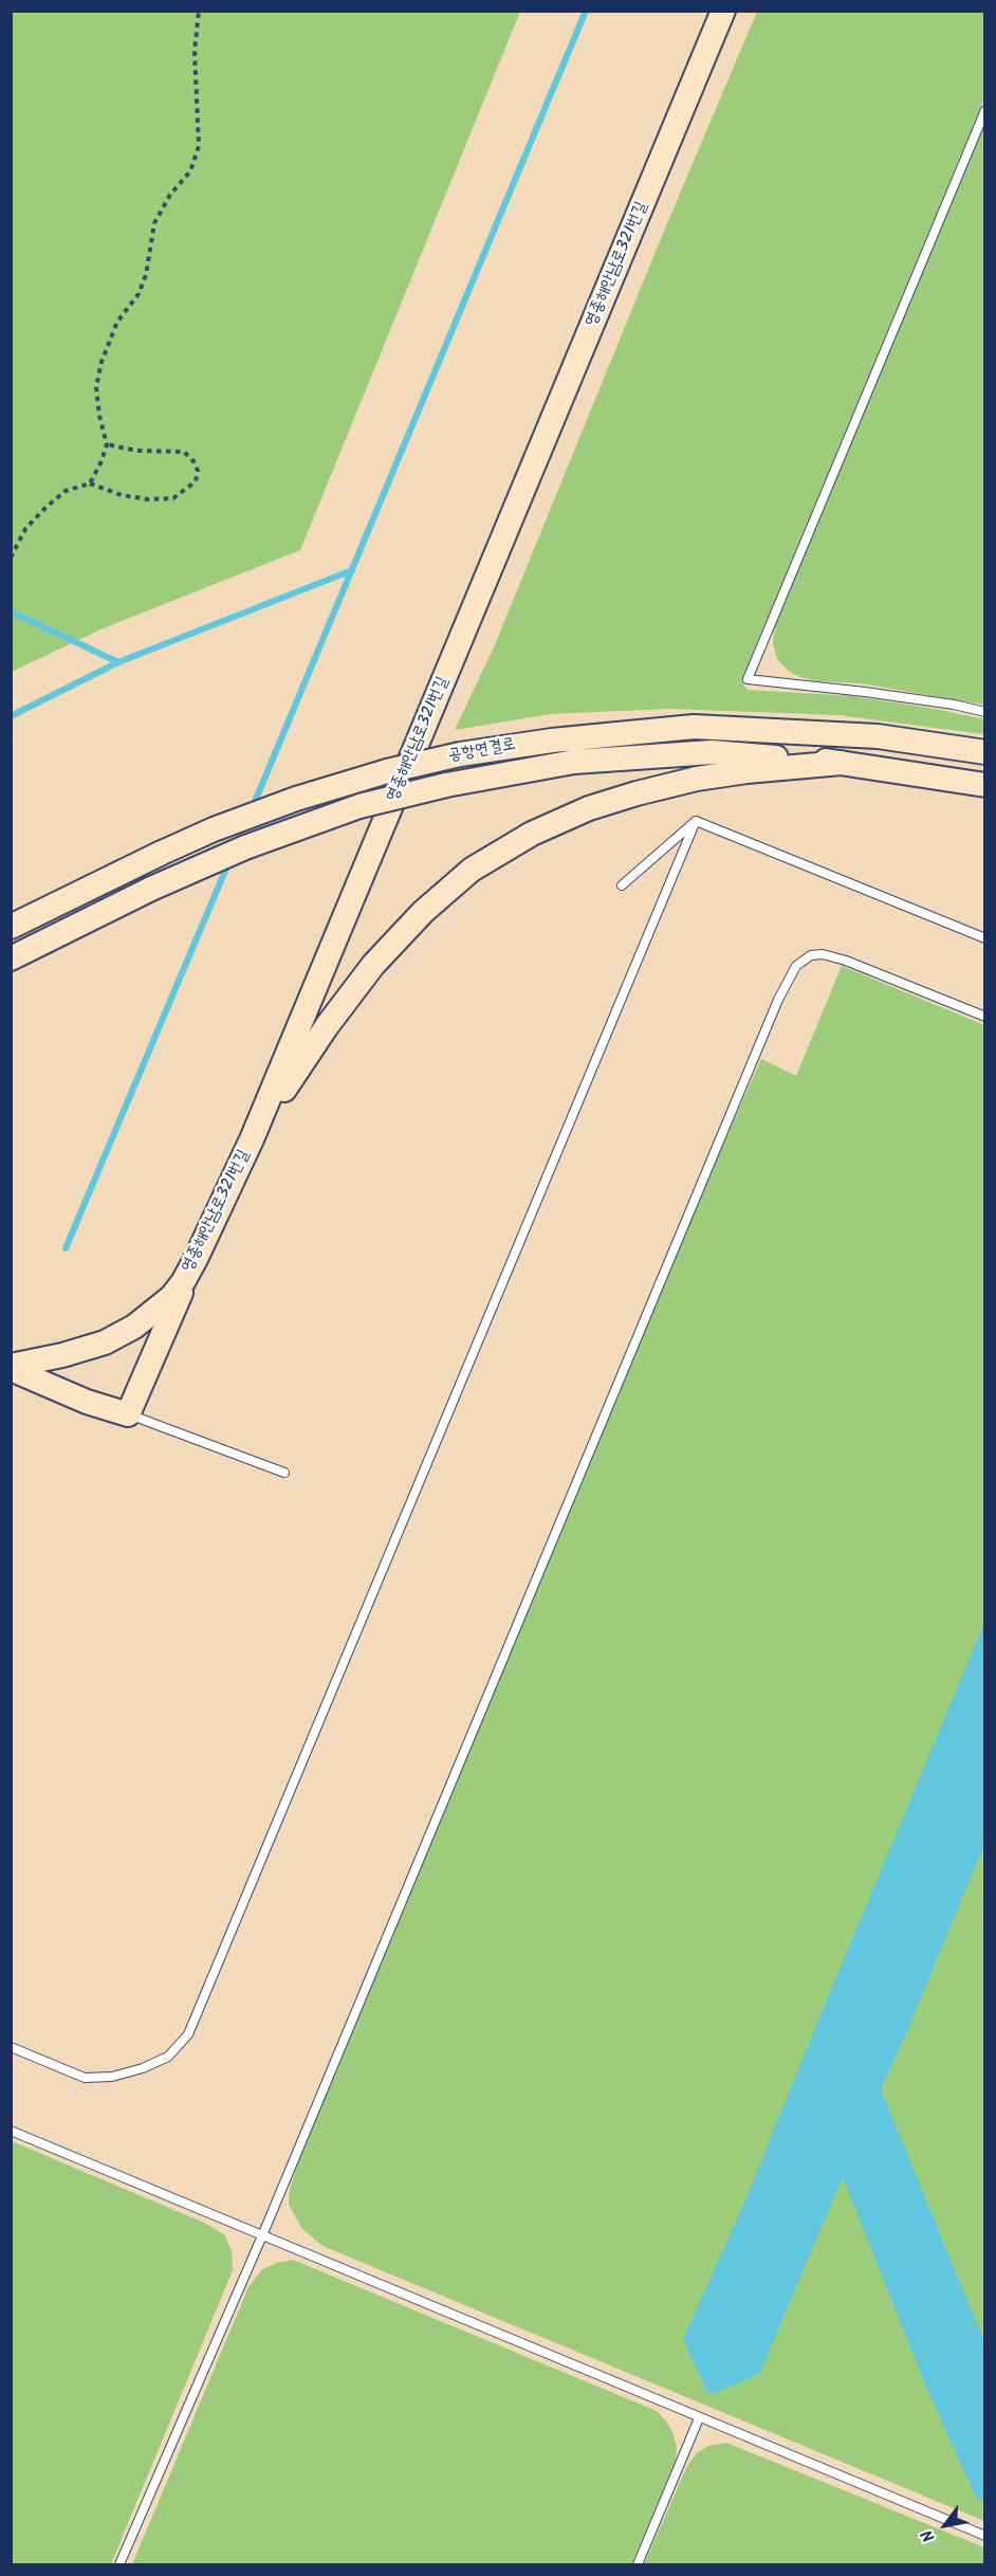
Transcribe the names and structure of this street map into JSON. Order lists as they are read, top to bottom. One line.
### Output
{"streets":{"street":["영종해안남로321번길","공항연결로"]},"north":"bottom left"}
